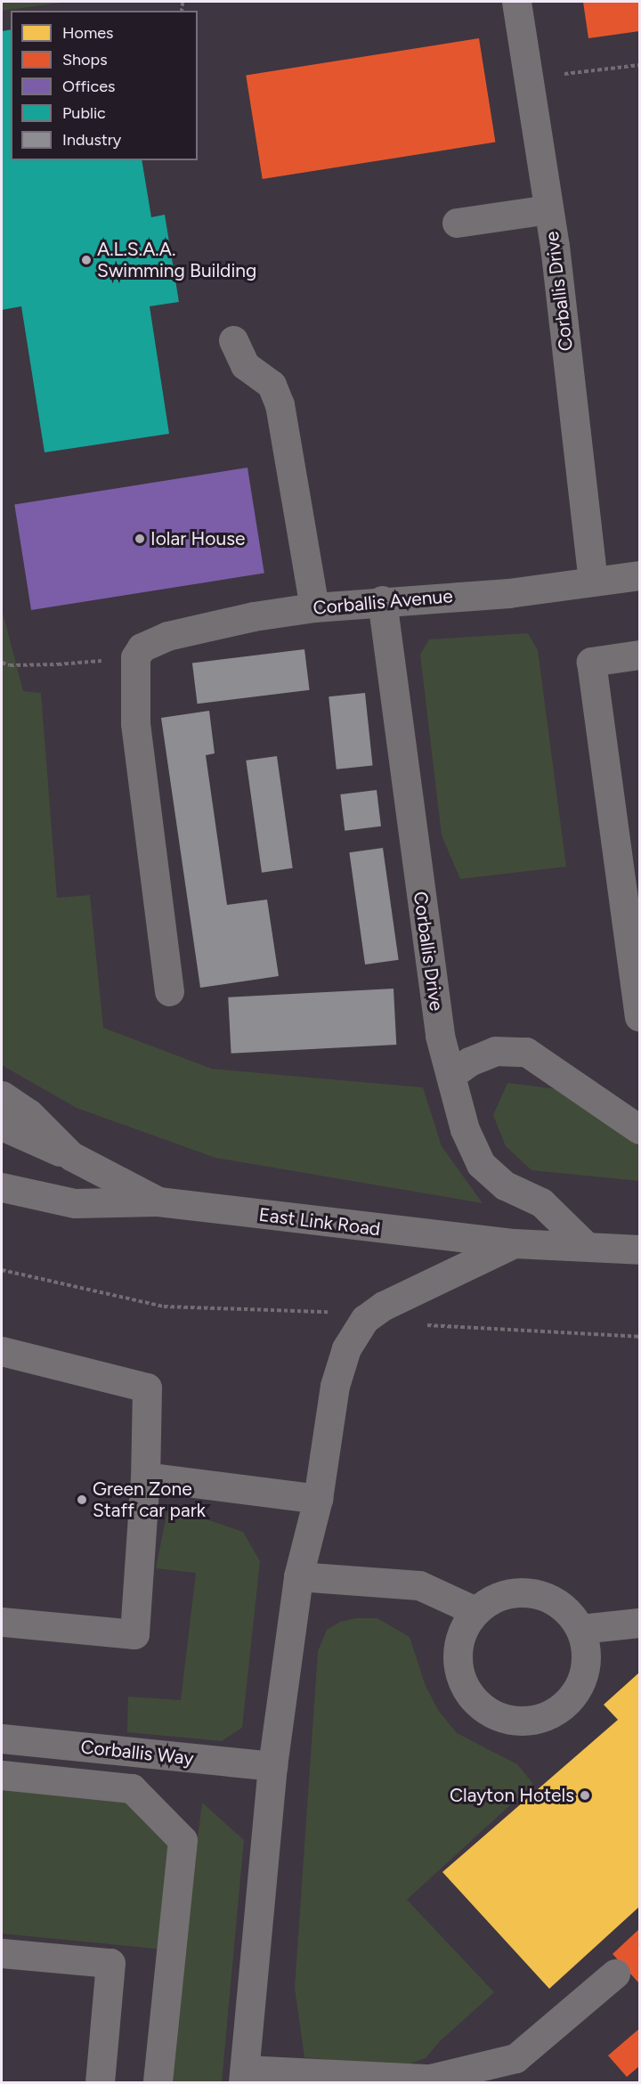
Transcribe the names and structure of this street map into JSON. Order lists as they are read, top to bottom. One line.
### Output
{"streets":{"street":["Corballis Drive","Corballis Avenue","East Link Road","Corballis Way"]},"crossings":[["Corballis Drive","Corballis Avenue"],["Corballis Drive","East Link Road"]],"places":["A.L.S.A.A. Swimming Building","Iolar House","Green Zone Staff car park","Clayton Hotels"],"legend":["Homes","Shops","Offices","Public","Industry"]}
